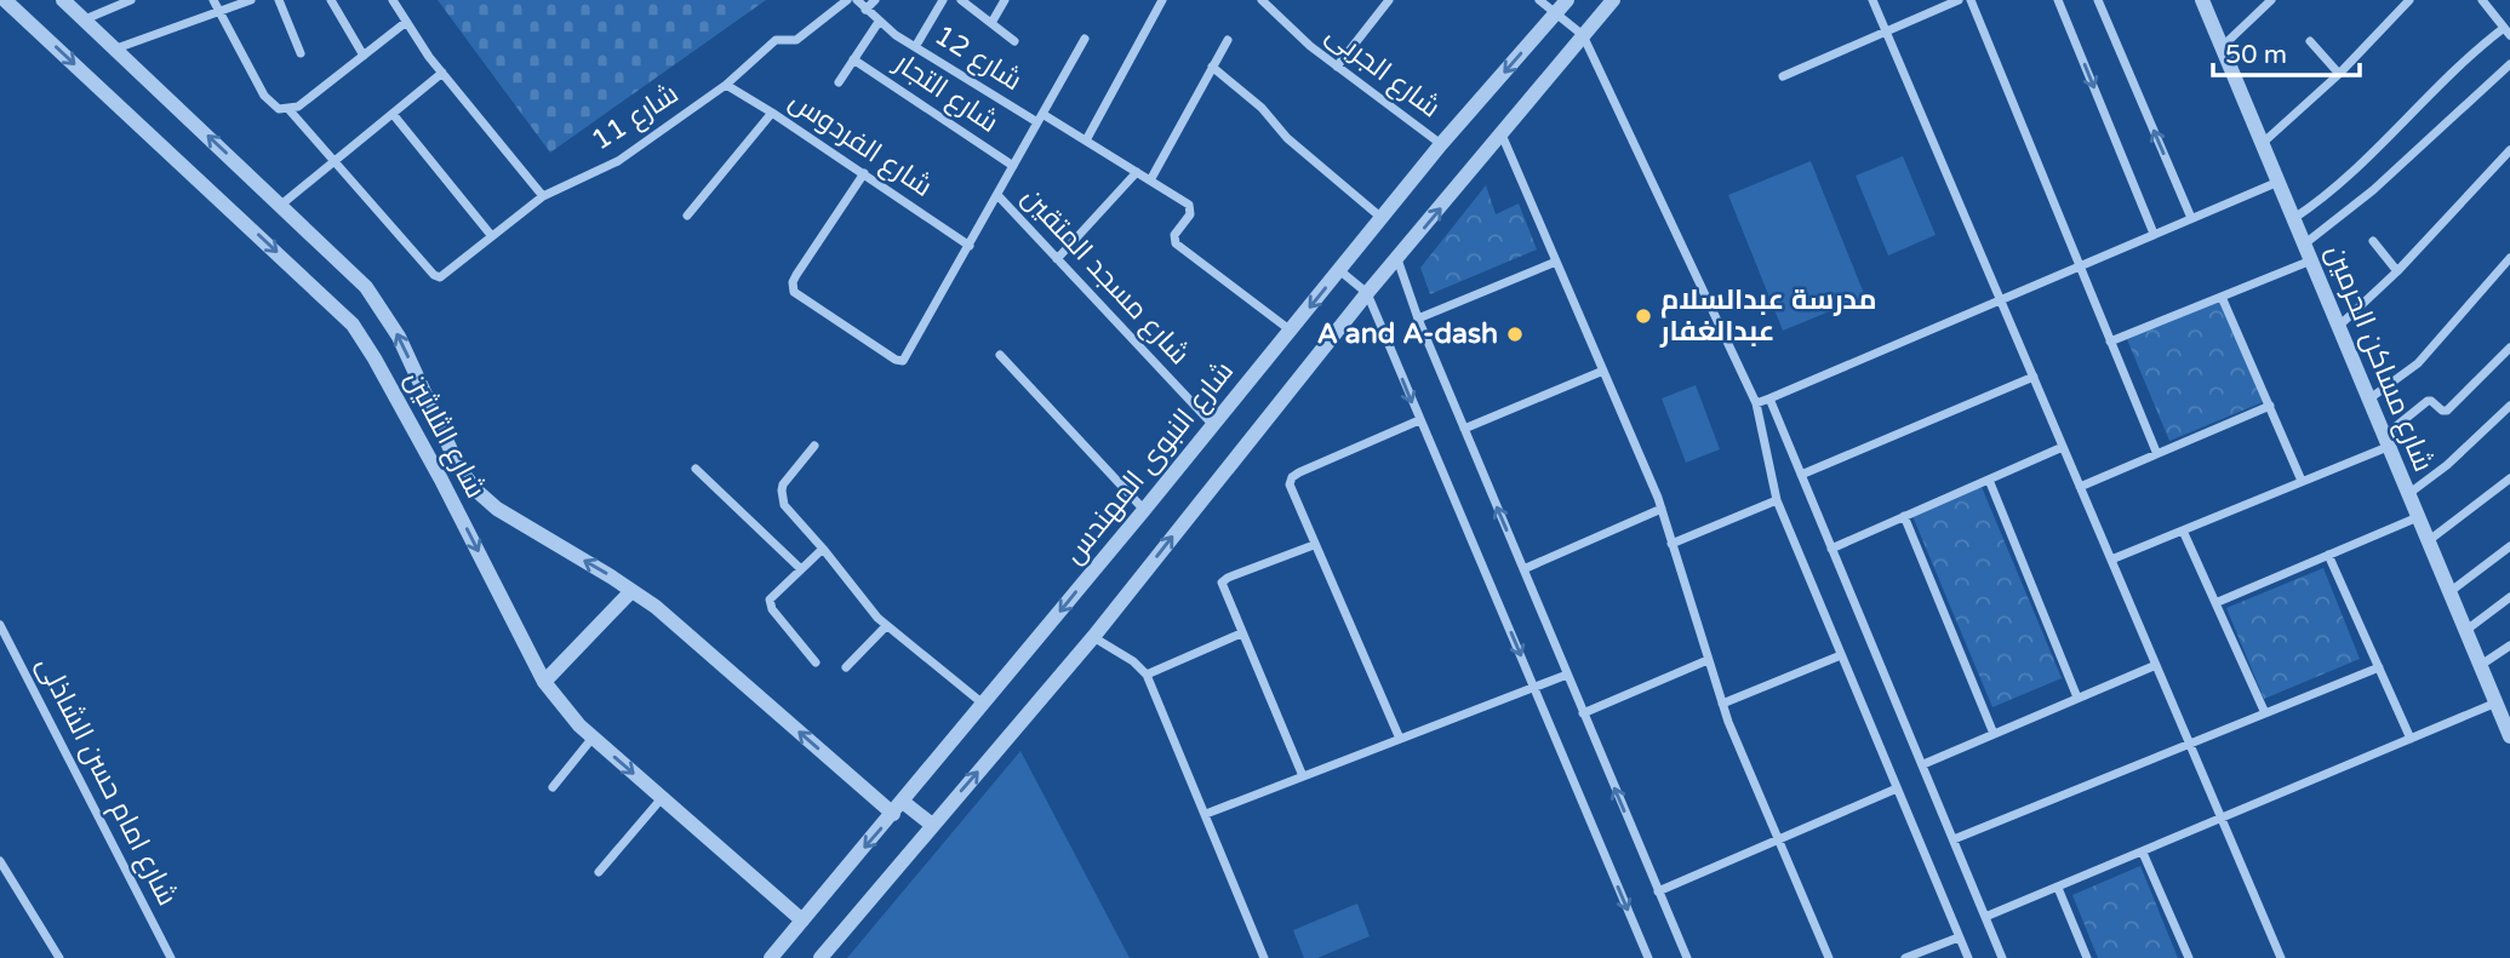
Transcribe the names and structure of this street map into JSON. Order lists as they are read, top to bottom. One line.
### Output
{"streets":{"street":["شارع 12","شارع الجربى","شارع التجار","شارع 11","شارع الفردوس","شارع مسجد المتقين","شارع مساكن الحرمين","شارع الثلاثين","شارع النبوى المهندس","شارع امام حسن الشاذلى"]},"crossings":[["شارع الجربى","شارع النبوى المهندس"],["شارع 11","شارع الفردوس"],["شارع مسجد المتقين","شارع النبوى المهندس"],["شارع الثلاثين","شارع النبوى المهندس"]],"places":["مدرسة عبدالسلام عبدالغفار","A and A-dash"],"scale_bar":"50 m"}
